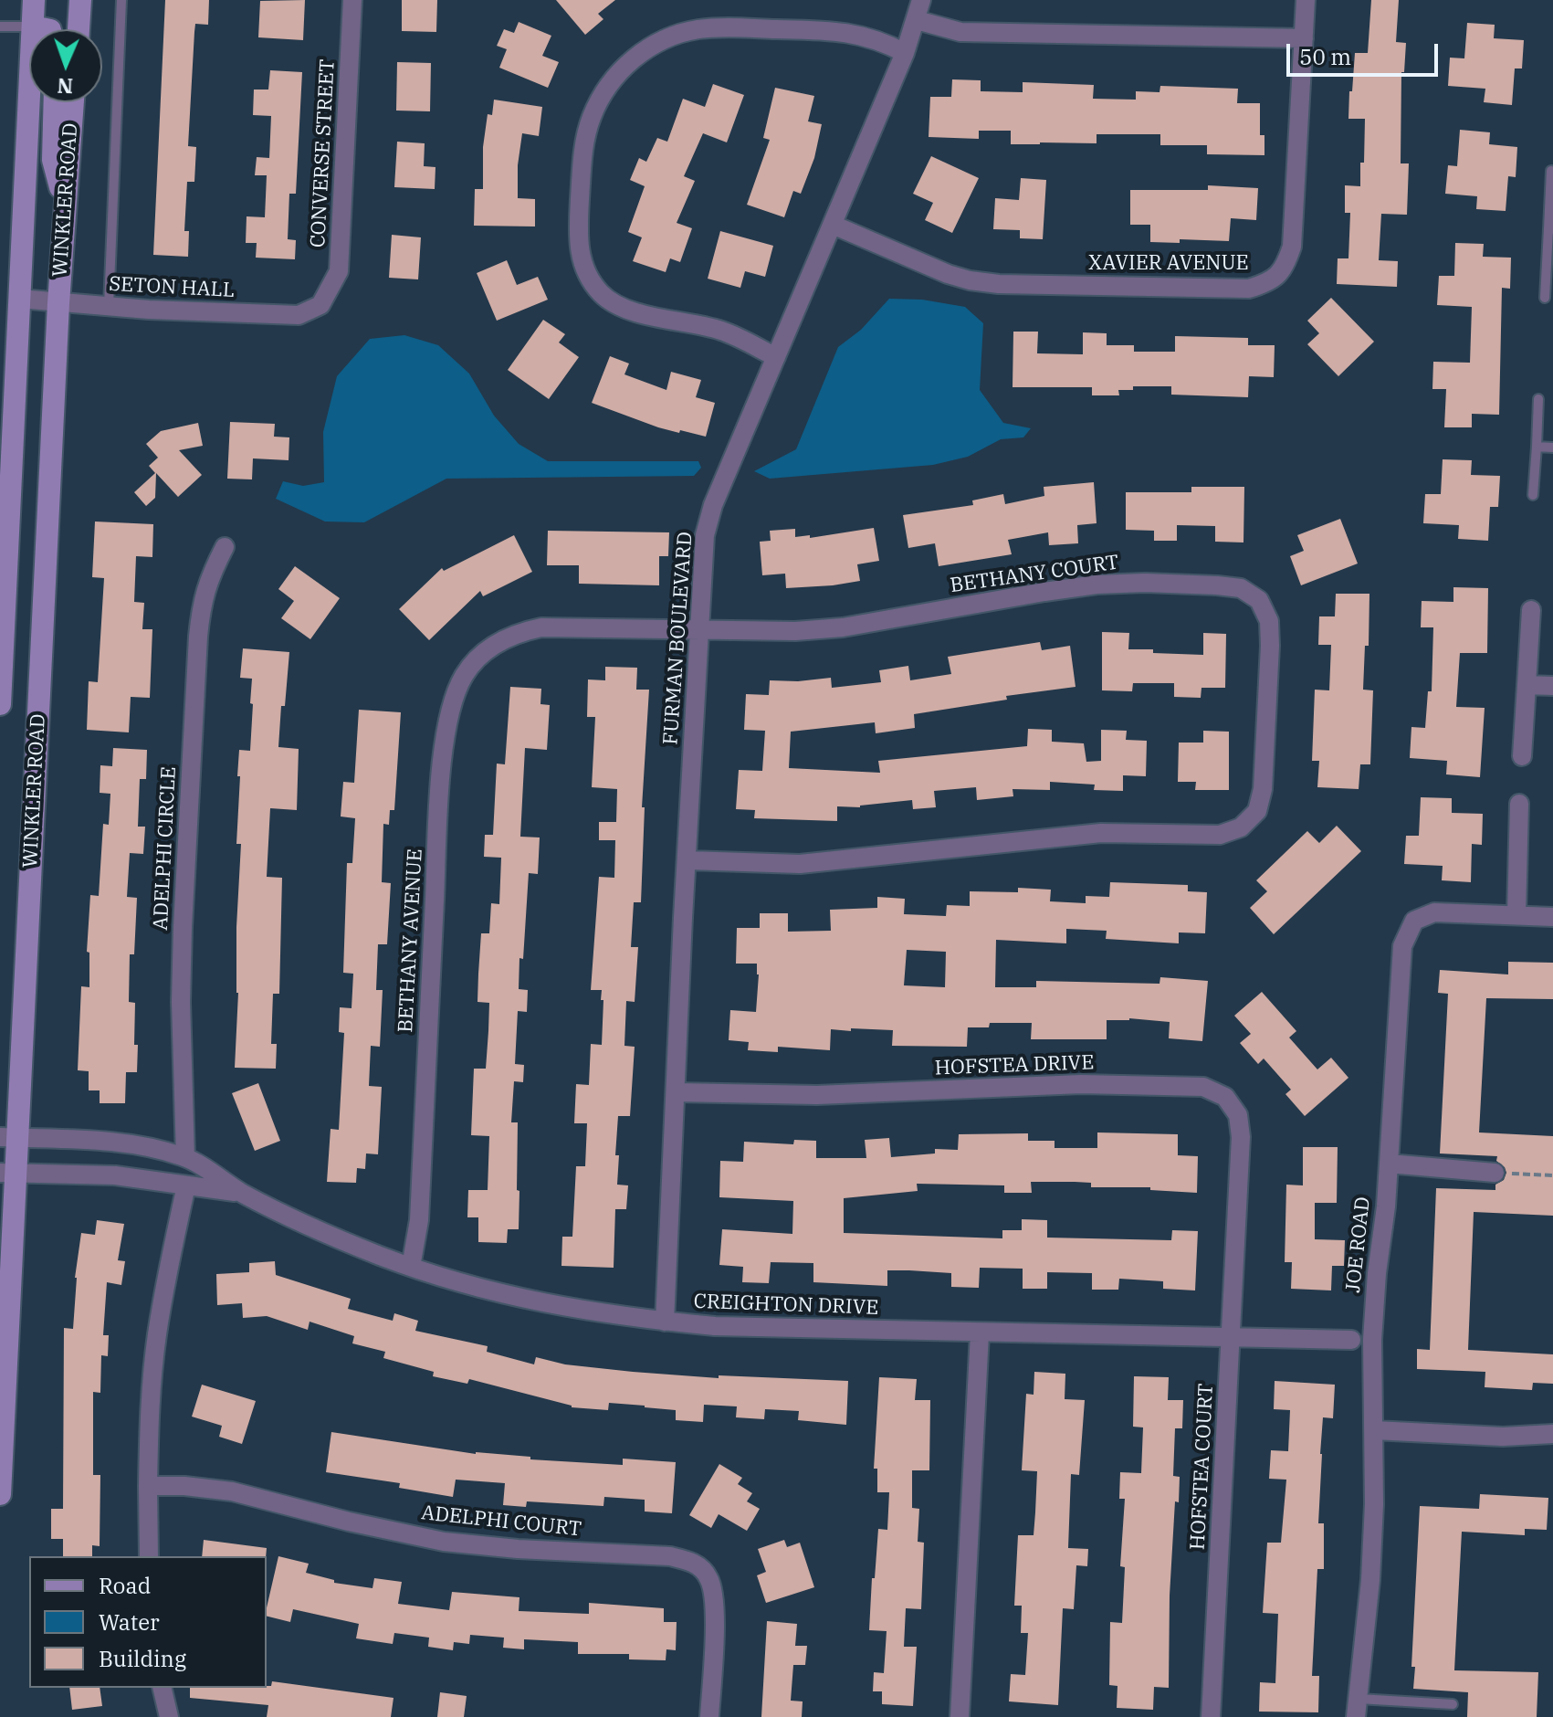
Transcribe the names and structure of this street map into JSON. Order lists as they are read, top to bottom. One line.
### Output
{"streets":{"street":["CONVERSE STREET","WINKLER ROAD","XAVIER AVENUE","SETON HALL","BETHANY COURT","FURMAN BOULEVARD","ADELPHI CIRCLE","BETHANY AVENUE","HOFSTEA DRIVE","JOE ROAD","CREIGHTON DRIVE","HOFSTEA COURT","ADELPHI COURT"]},"crossings":[["CONVERSE STREET","SETON HALL"],["WINKLER ROAD","SETON HALL"],["WINKLER ROAD","CREIGHTON DRIVE"],["XAVIER AVENUE","FURMAN BOULEVARD"],["BETHANY COURT","FURMAN BOULEVARD"],["BETHANY COURT","BETHANY AVENUE"],["FURMAN BOULEVARD","HOFSTEA DRIVE"],["FURMAN BOULEVARD","CREIGHTON DRIVE"],["ADELPHI CIRCLE","CREIGHTON DRIVE"],["BETHANY AVENUE","CREIGHTON DRIVE"],["HOFSTEA DRIVE","HOFSTEA COURT"],["CREIGHTON DRIVE","HOFSTEA COURT"]],"legend":["Road","Water","Building"],"scale_bar":"50 m","north":"bottom"}
